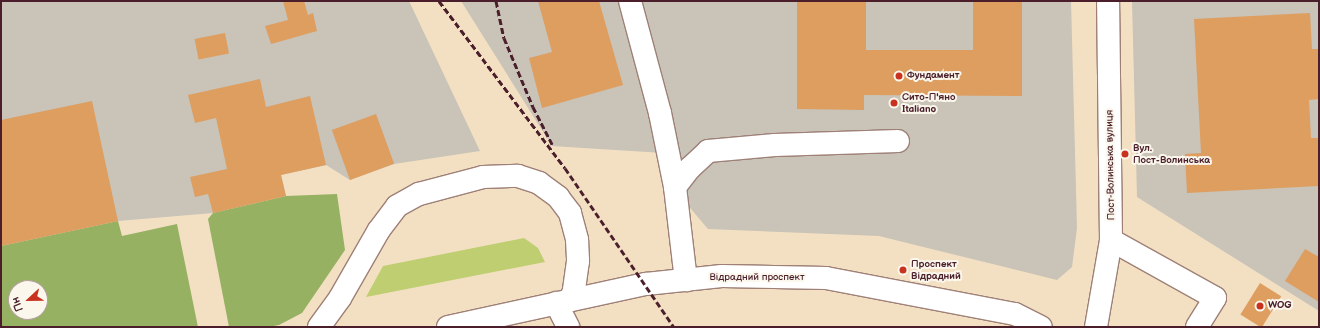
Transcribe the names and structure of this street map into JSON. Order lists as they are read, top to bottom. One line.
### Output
{"streets":{"main road":["Пост-Волинська вулиця","Відрадний проспект"]},"places":["Фундамент","Сито-П'яно Italiano","Вул. Пост-Волинська","Проспект Відрадний","WOG"],"north":"left"}
